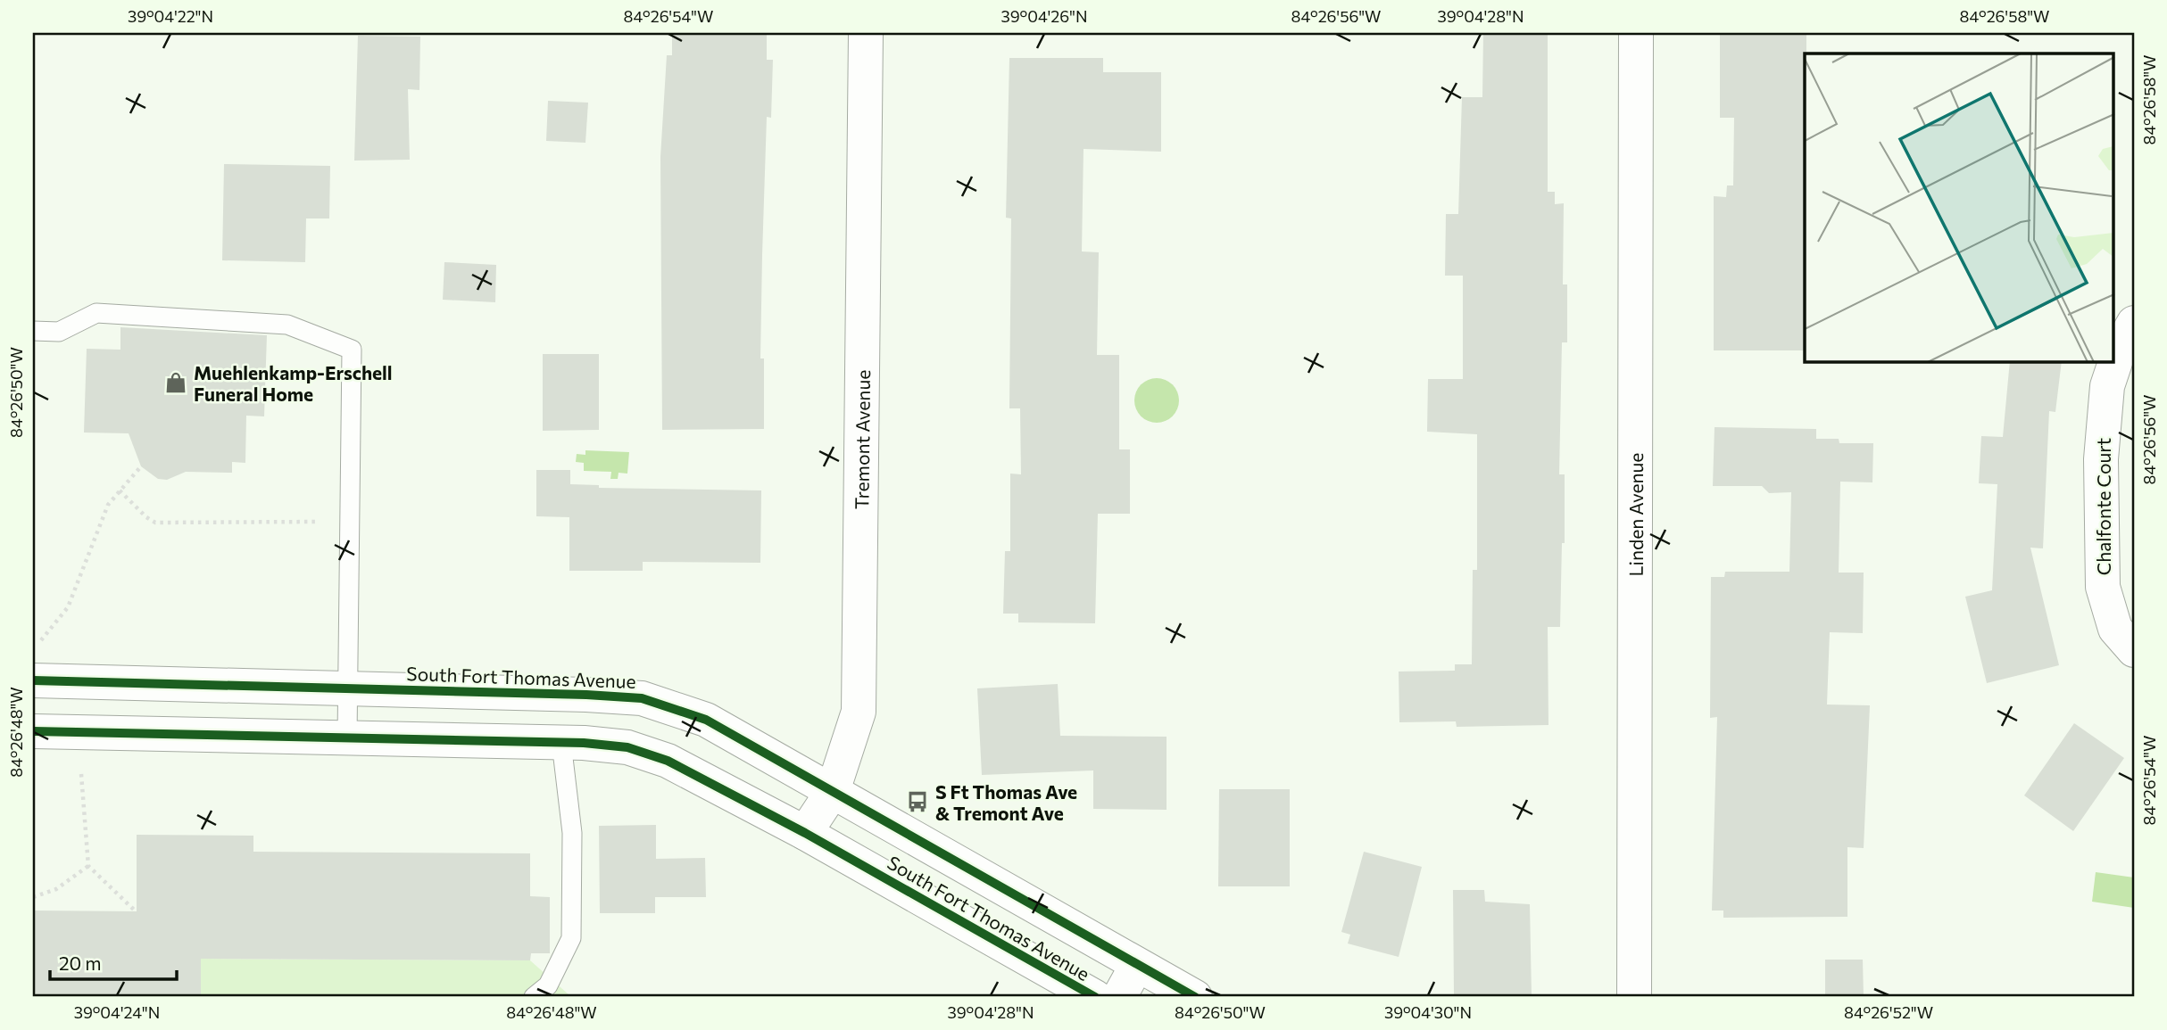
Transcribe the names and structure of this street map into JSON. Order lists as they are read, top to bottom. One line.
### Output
{"streets":{"main road":["Tremont Avenue","Chalfonte Court","Linden Avenue","South Fort Thomas Avenue"]},"crossings":[["Tremont Avenue","South Fort Thomas Avenue"]],"places":{"shop":["Muehlenkamp-Erschell Funeral Home"],"bus stop":["S Ft Thomas Ave & Tremont Ave"]},"scale_bar":"20 m","coordinates":["39°04'22\"N","84°26'54\"W","39°04'26\"N","84°26'56\"W","39°04'28\"N","84°26'58\"W","84°26'50\"W","84°26'48\"W","39°04'24\"N","39°04'30\"N","84°26'52\"W"]}
